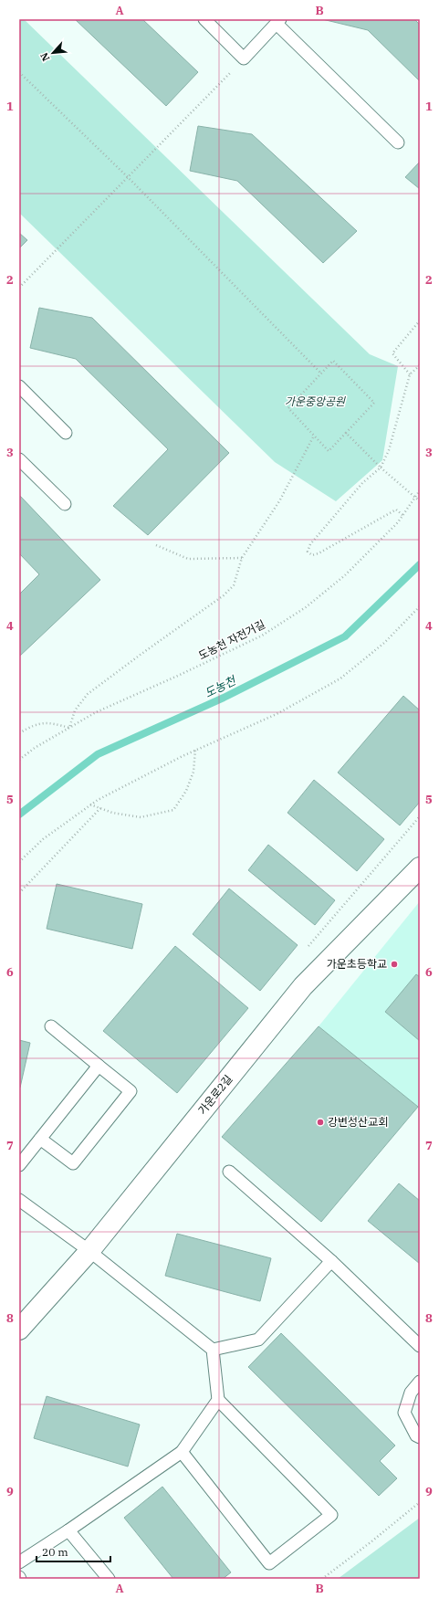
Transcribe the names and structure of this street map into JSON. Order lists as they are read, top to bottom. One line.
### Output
{"streets":{"street":["가운로2길"],"path":["도농천 자전거길"]},"water":["도농천"],"parks":["가운중앙공원"],"places":["가운초등학교","강변성산교회"],"scale_bar":"20 m","north":"bottom left","grid":{"columns":["A","B"],"rows":["1","2","3","4","5","6","7","8","9"]}}
